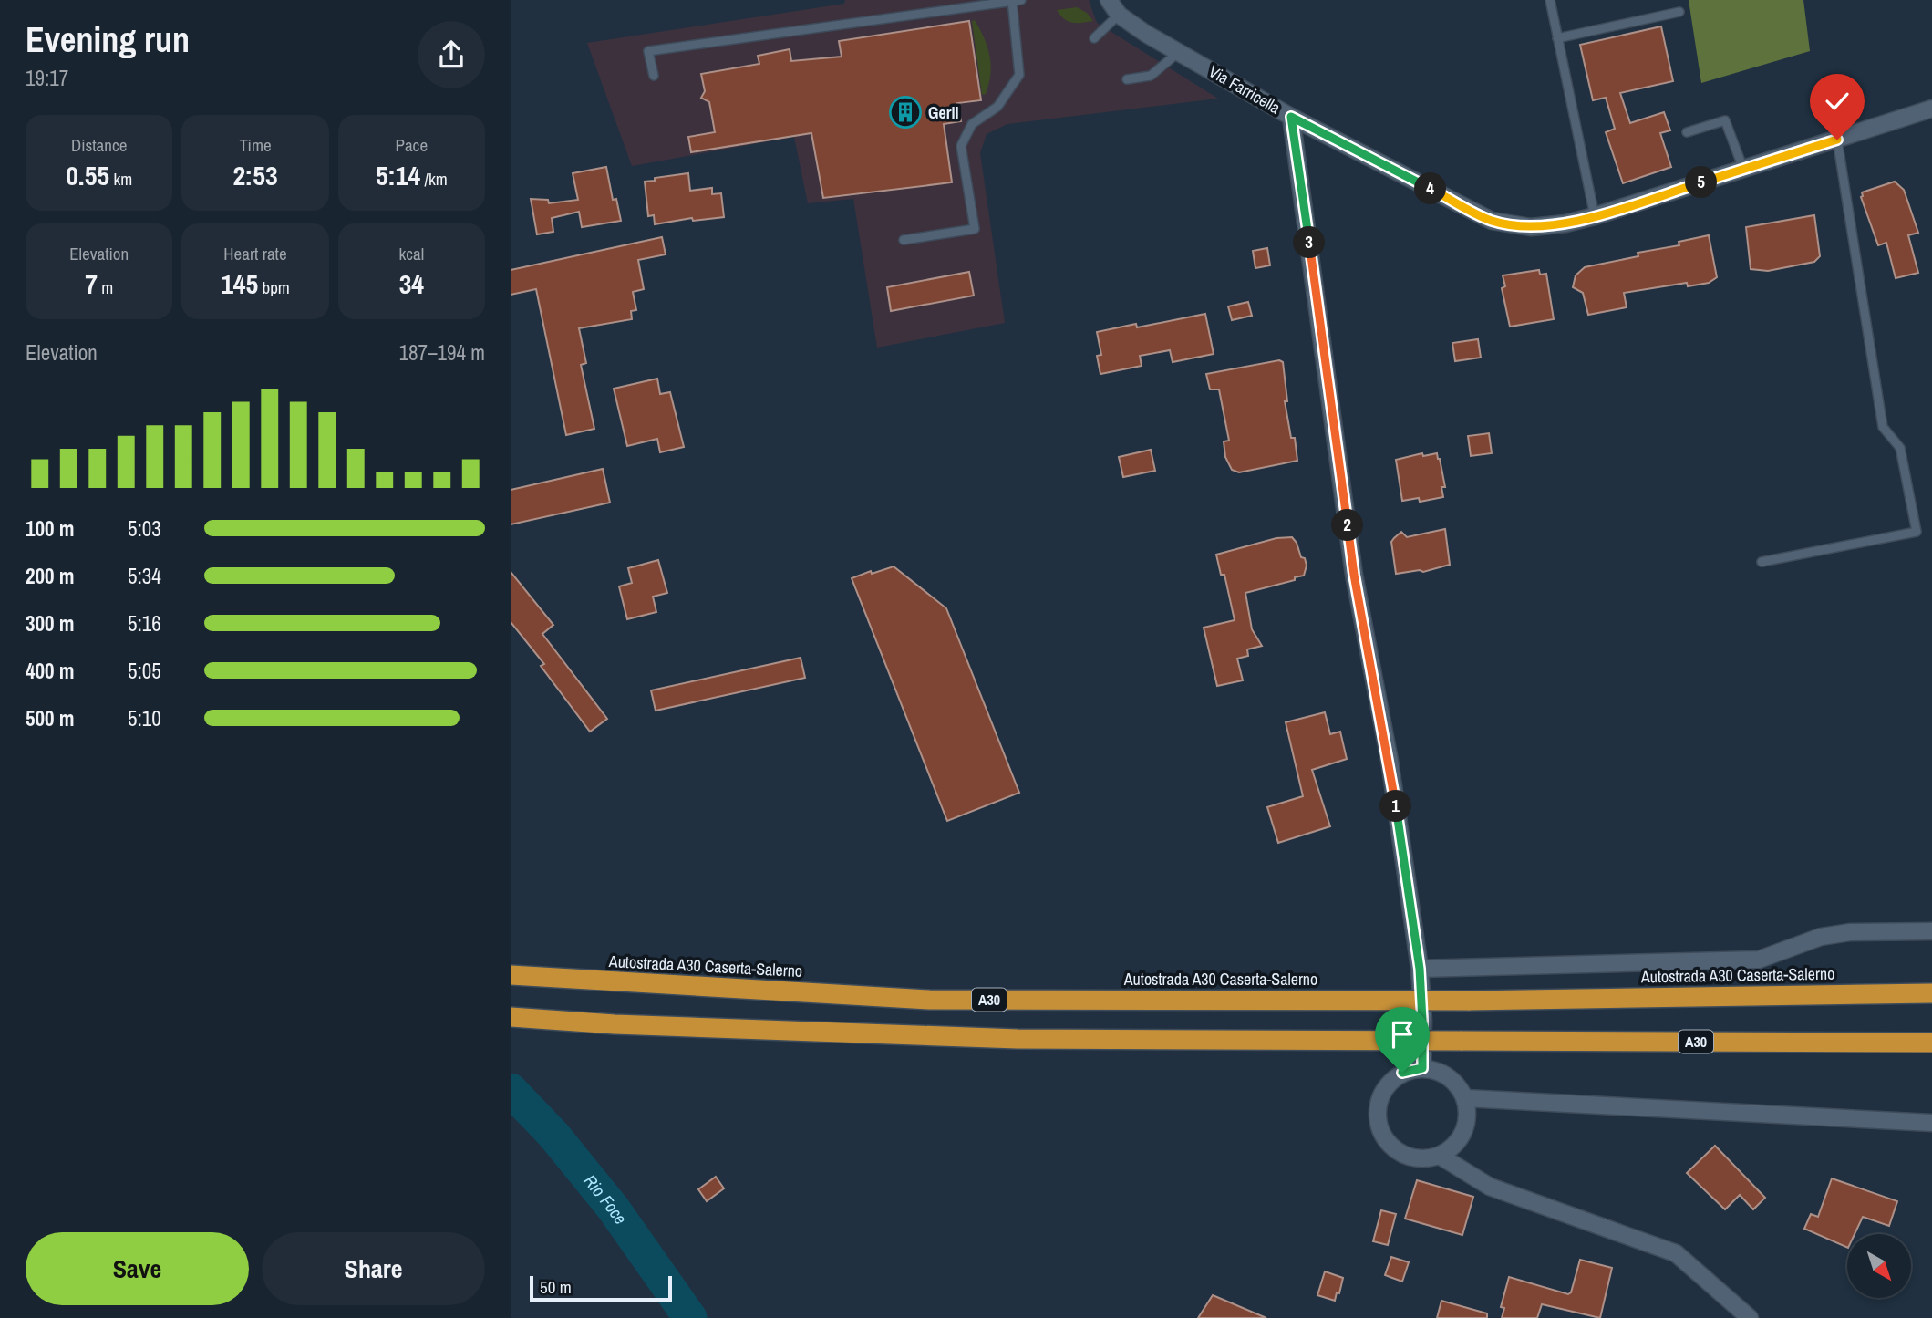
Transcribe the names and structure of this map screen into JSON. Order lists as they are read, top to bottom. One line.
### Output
{"streets":{"highway":["Autostrada A30 Caserta-Salerno","A30"],"street":["Via Farricella"]},"water":["Rio Foce"],"places":{"building":["Gerli"]},"scale_bar":"50 m","north":"bottom right","page":{"heading":["Evening run","19:17"],"stats":[["Distance","0.55 km"],["Time","2:53"],["Pace","5:14 /km"],["Elevation","7 m"],["Heart rate","145 bpm"],["kcal","34"]],"pins":["5","4","3","2","1"],"chart":["Elevation","187–194 m"],"list":[{"name":"100 m","note":"5:03"},{"name":"200 m","note":"5:34"},{"name":"300 m","note":"5:16"},{"name":"400 m","note":"5:05"},{"name":"500 m","note":"5:10"}],"buttons":["Save","Share"],"scale":"50 m"}}
